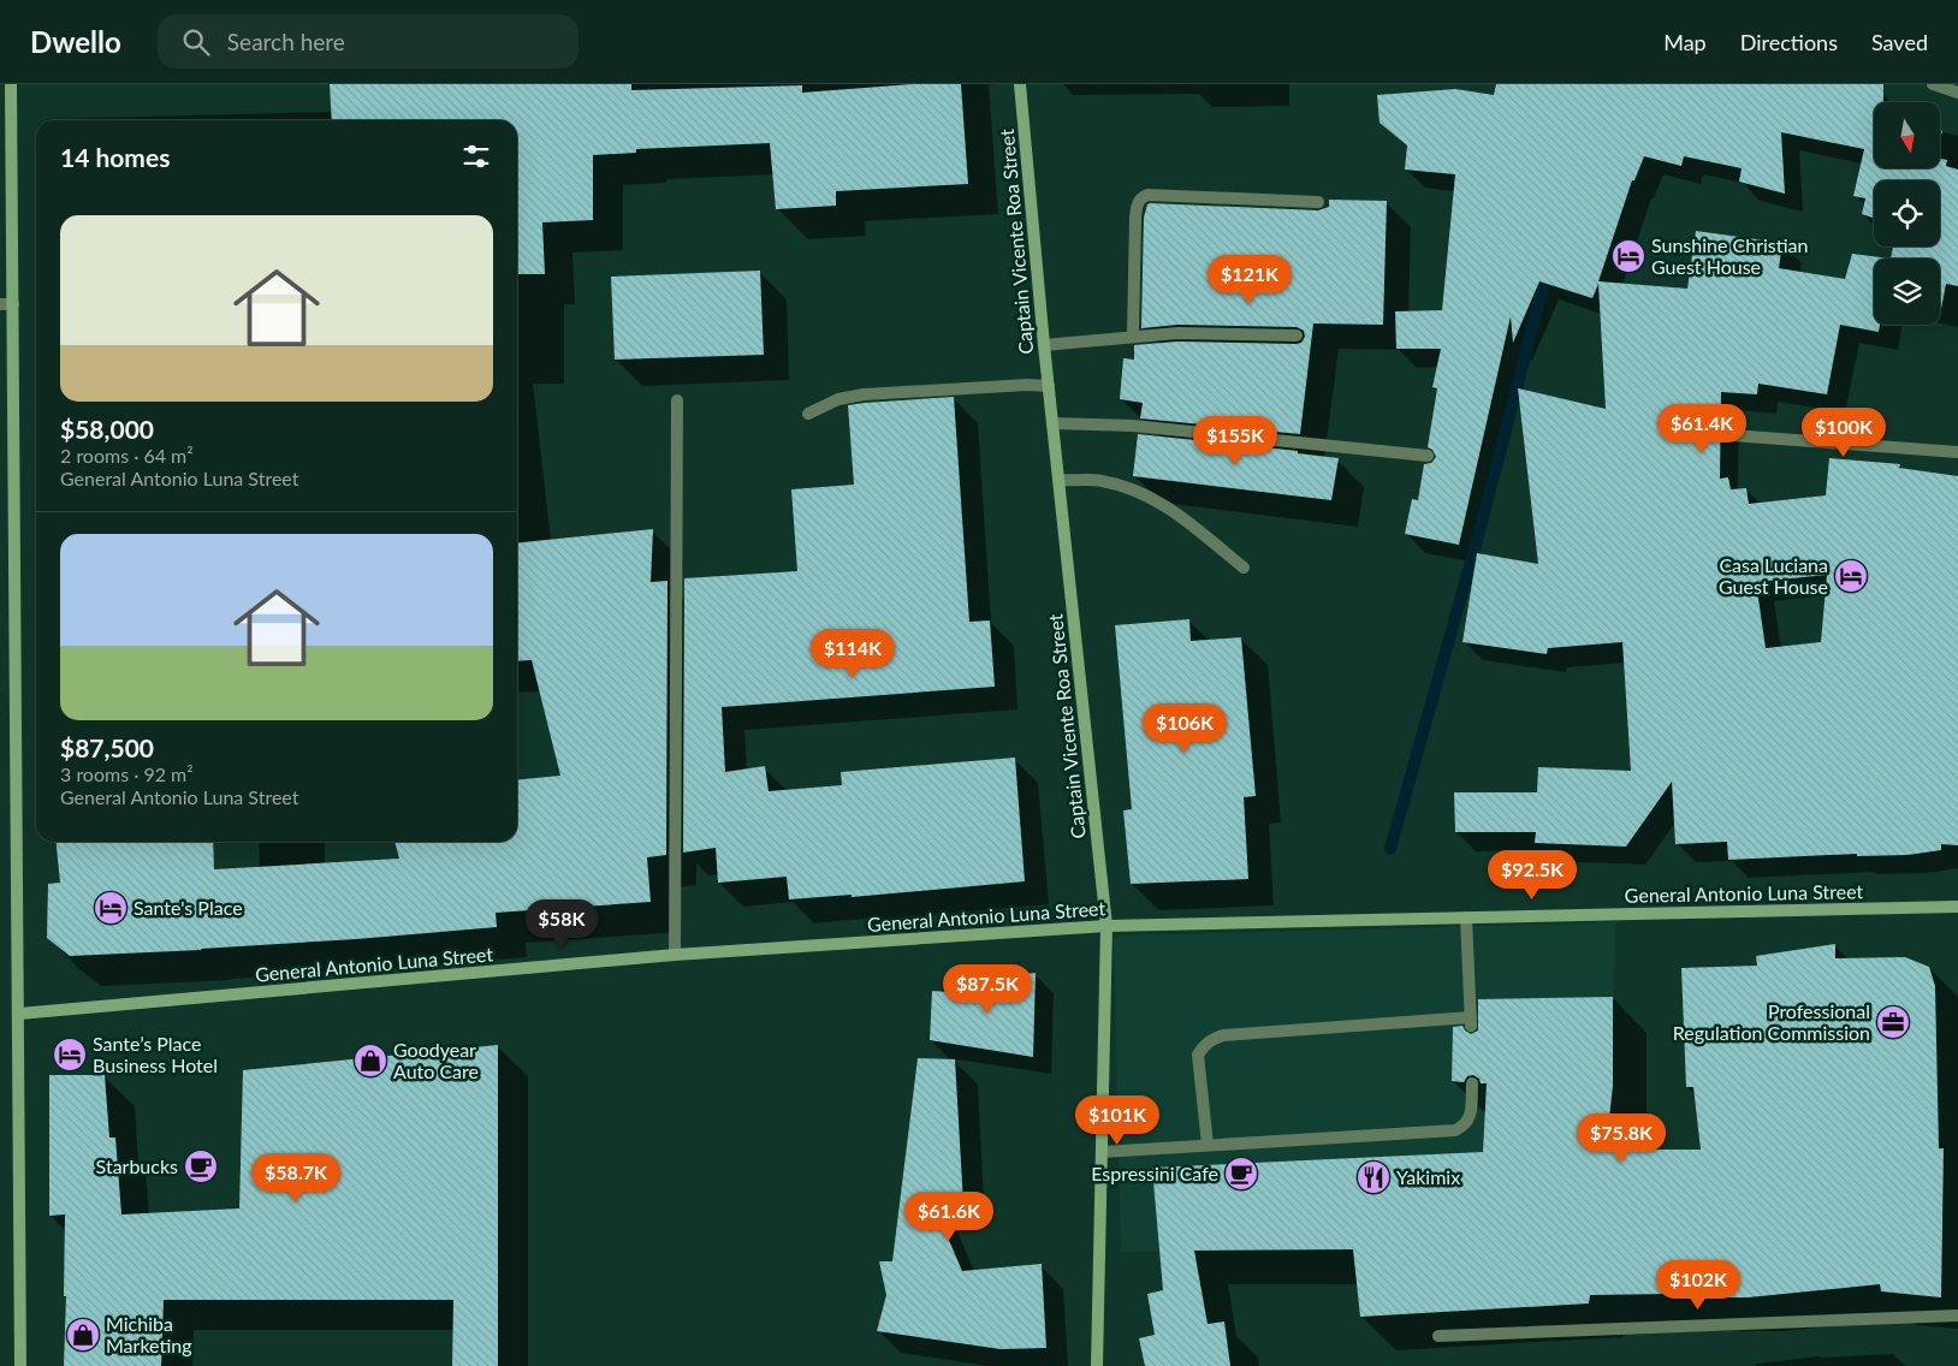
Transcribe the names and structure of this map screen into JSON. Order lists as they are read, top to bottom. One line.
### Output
{"streets":{"street":["Captain Vicente Roa Street","General Antonio Luna Street"]},"crossings":[["Captain Vicente Roa Street","General Antonio Luna Street"]],"places":{"hotel":["Sunshine Christian Guest House","Casa Luciana Guest House","Sante's Place","Sante’s Place Business Hotel"],"office":["Professional Regulation Commission"],"shop":["Goodyear Auto Care","Michiba Marketing"],"cafe":["Starbucks","Espressini Cafe"],"restaurant":["Yakimix"]},"north":"bottom","page":{"header":"Dwello","search":"Search here","nav":["Map","Directions","Saved"],"heading":"14 homes","list":[{"name":"$58,000","note":"2 rooms · 64 m² · General Antonio Luna Street"},{"name":"$87,500","note":"3 rooms · 92 m² · General Antonio Luna Street"}],"price":["$121K","$61.4K","$100K","$155K","$114K","$106K","$92.5K","$58K","$87.5K","$101K","$75.8K","$58.7K","$61.6K","$102K"]}}
